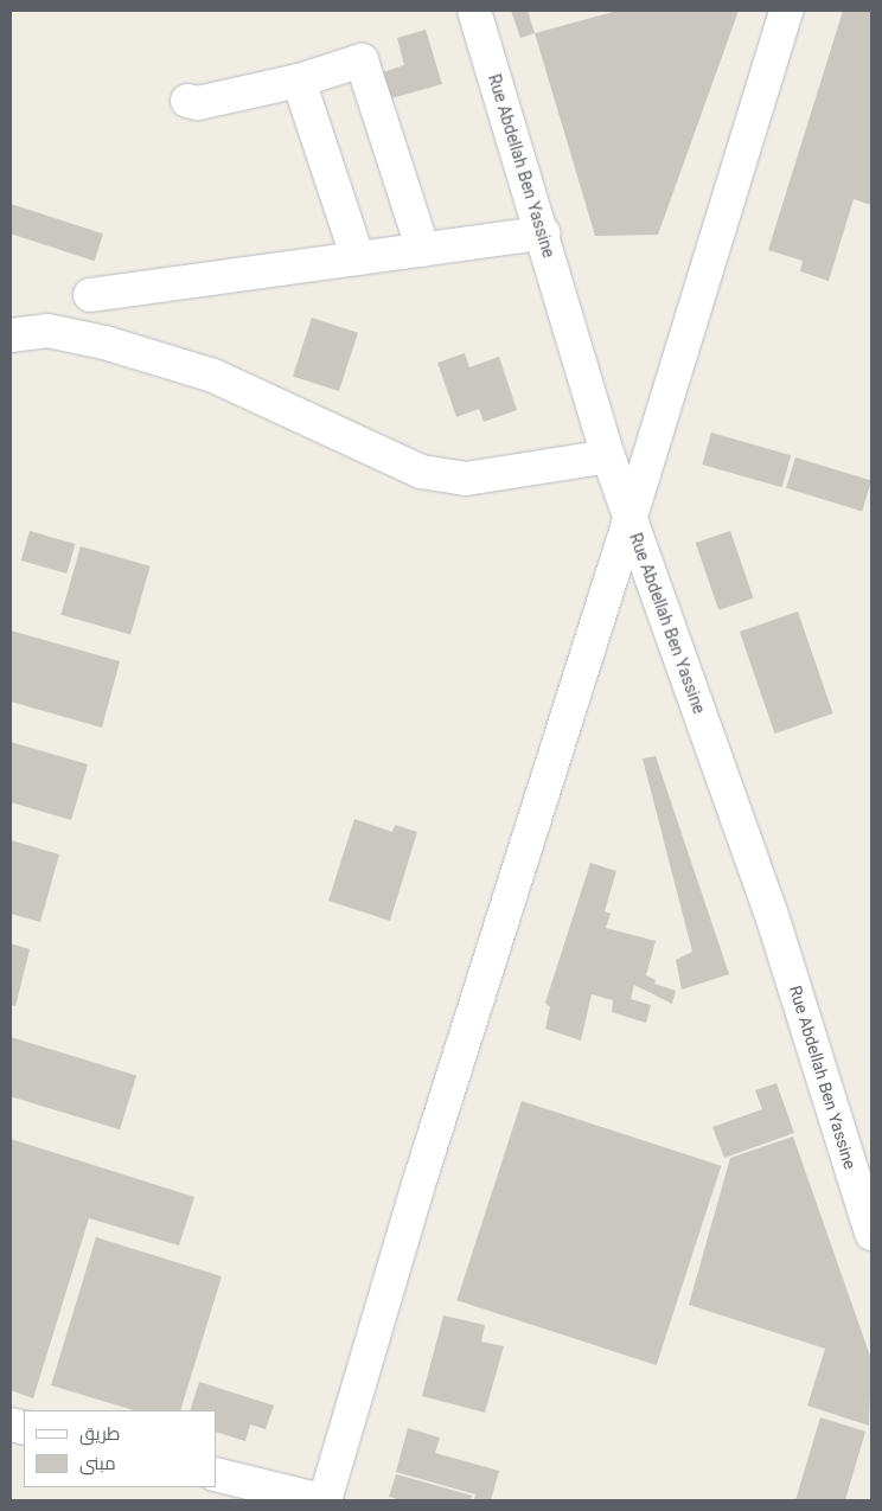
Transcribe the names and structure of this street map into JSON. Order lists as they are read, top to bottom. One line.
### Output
{"streets":{"street":["Rue Abdellah Ben Yassine"]},"legend":["طريق","مبنى"]}
